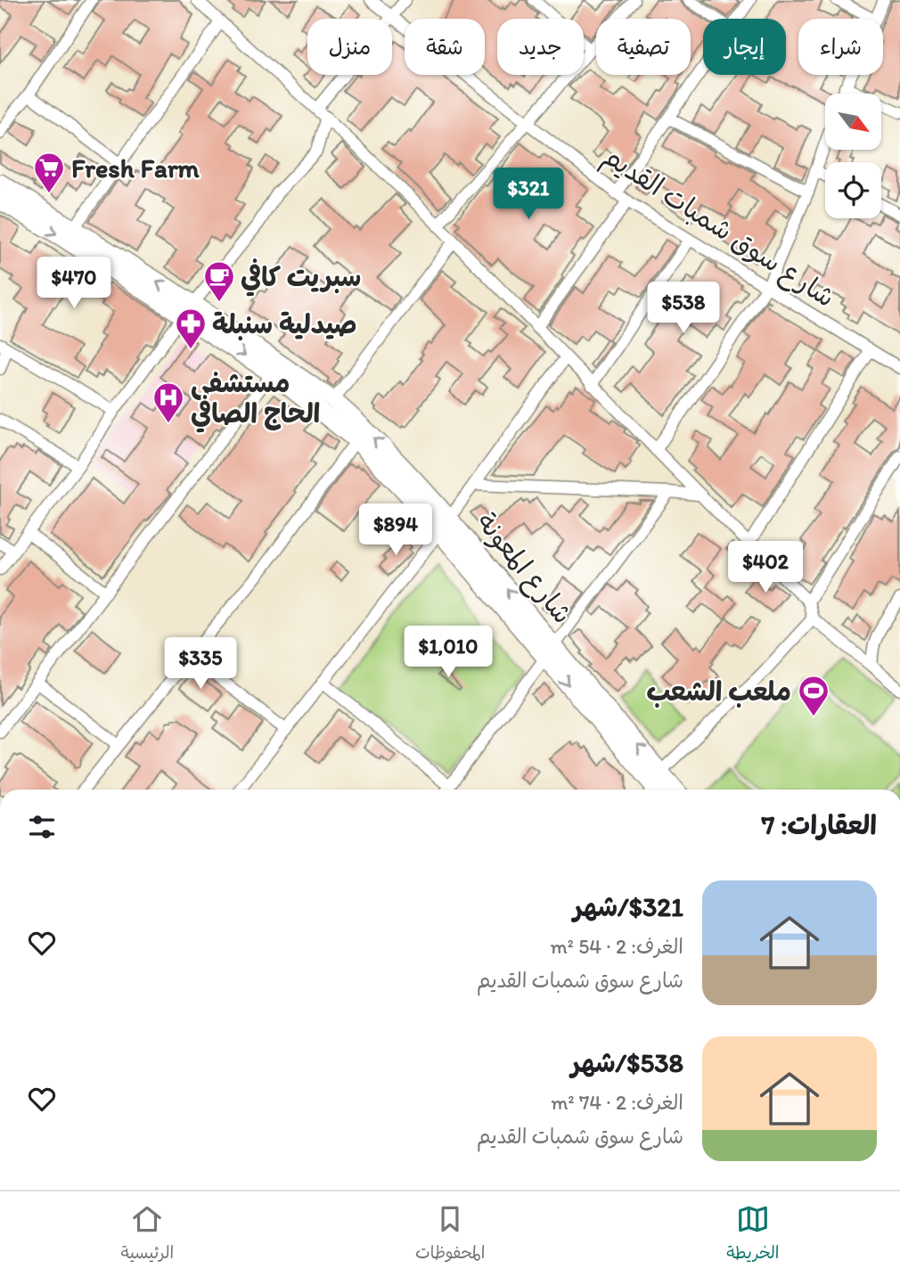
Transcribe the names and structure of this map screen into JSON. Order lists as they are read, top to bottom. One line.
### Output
{"streets":{"highway":["شارع المعونة"],"street":["شارع سوق شمبات القديم"]},"places":{"supermarket":["Fresh Farm"],"cafe":["سبريت كافي"],"pharmacy":["صيدلية سنبلة"],"hospital":["مستشفى الحاج الصافي"],"sports":["ملعب الشعب"]},"north":"bottom right","page":{"chip":["شراء","إيجار","تصفية","جديد","شقة","منزل"],"price":["$321","$470","$538","$894","$402","$1,010","$335"],"heading":"العقارات: 7","list":[{"name":"$321/شهر","note":"الغرف: 2 · 54 m² · شارع سوق شمبات القديم"},{"name":"$538/شهر","note":"الغرف: 2 · 74 m² · شارع سوق شمبات القديم"}],"tabs":["الخريطة","المحفوظات","الرئيسية"]}}
